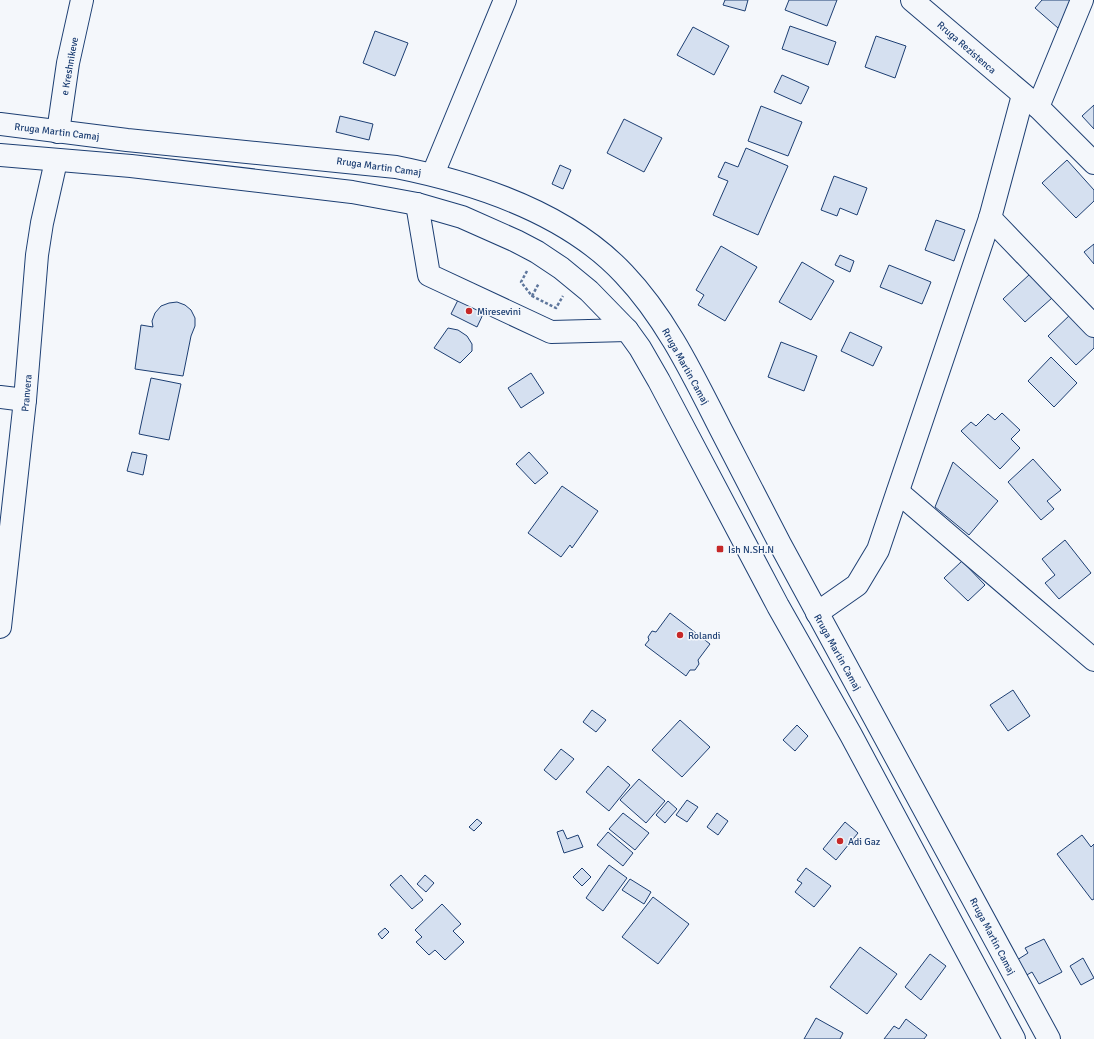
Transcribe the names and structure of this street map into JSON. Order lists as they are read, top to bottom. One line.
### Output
{"streets":{"main road":["Rruga Rezistenca","e Kreshnikeve","Rruga Martin Camaj","Pranvera"]},"crossings":[["e Kreshnikeve","Rruga Martin Camaj"]],"places":{"other":["Miresevini","Rolandi","Adi Gaz"],"transit":["Ish N.SH.N"]}}
